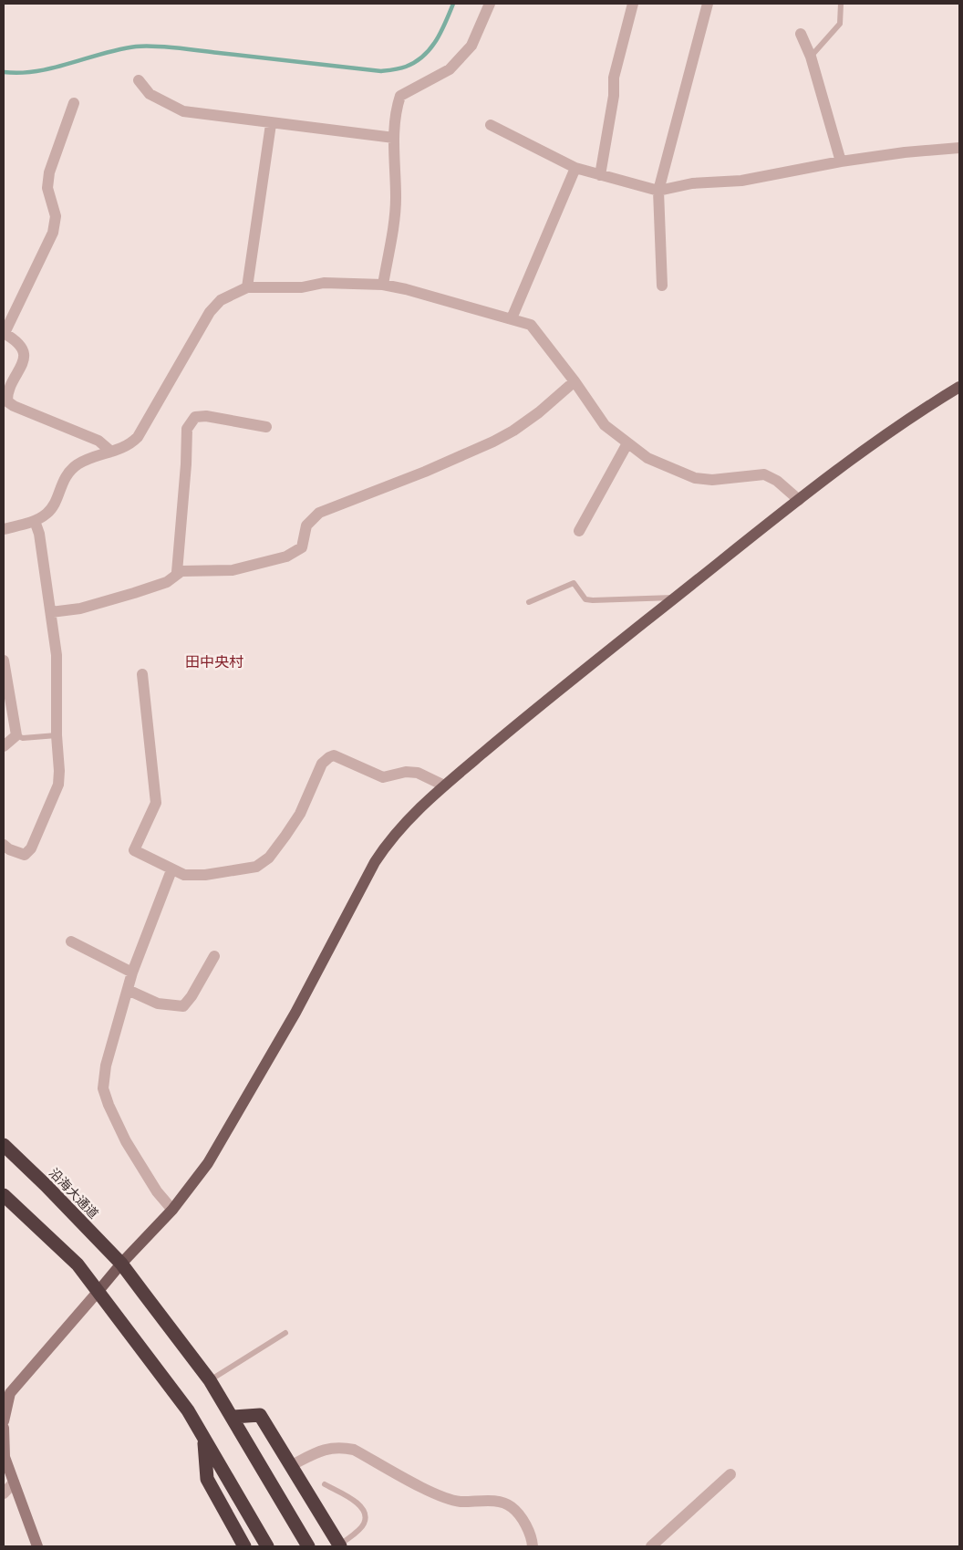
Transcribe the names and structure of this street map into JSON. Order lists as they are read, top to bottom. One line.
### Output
{"streets":{"highway":["沿海大通道"]},"districts":["田中央村"]}
